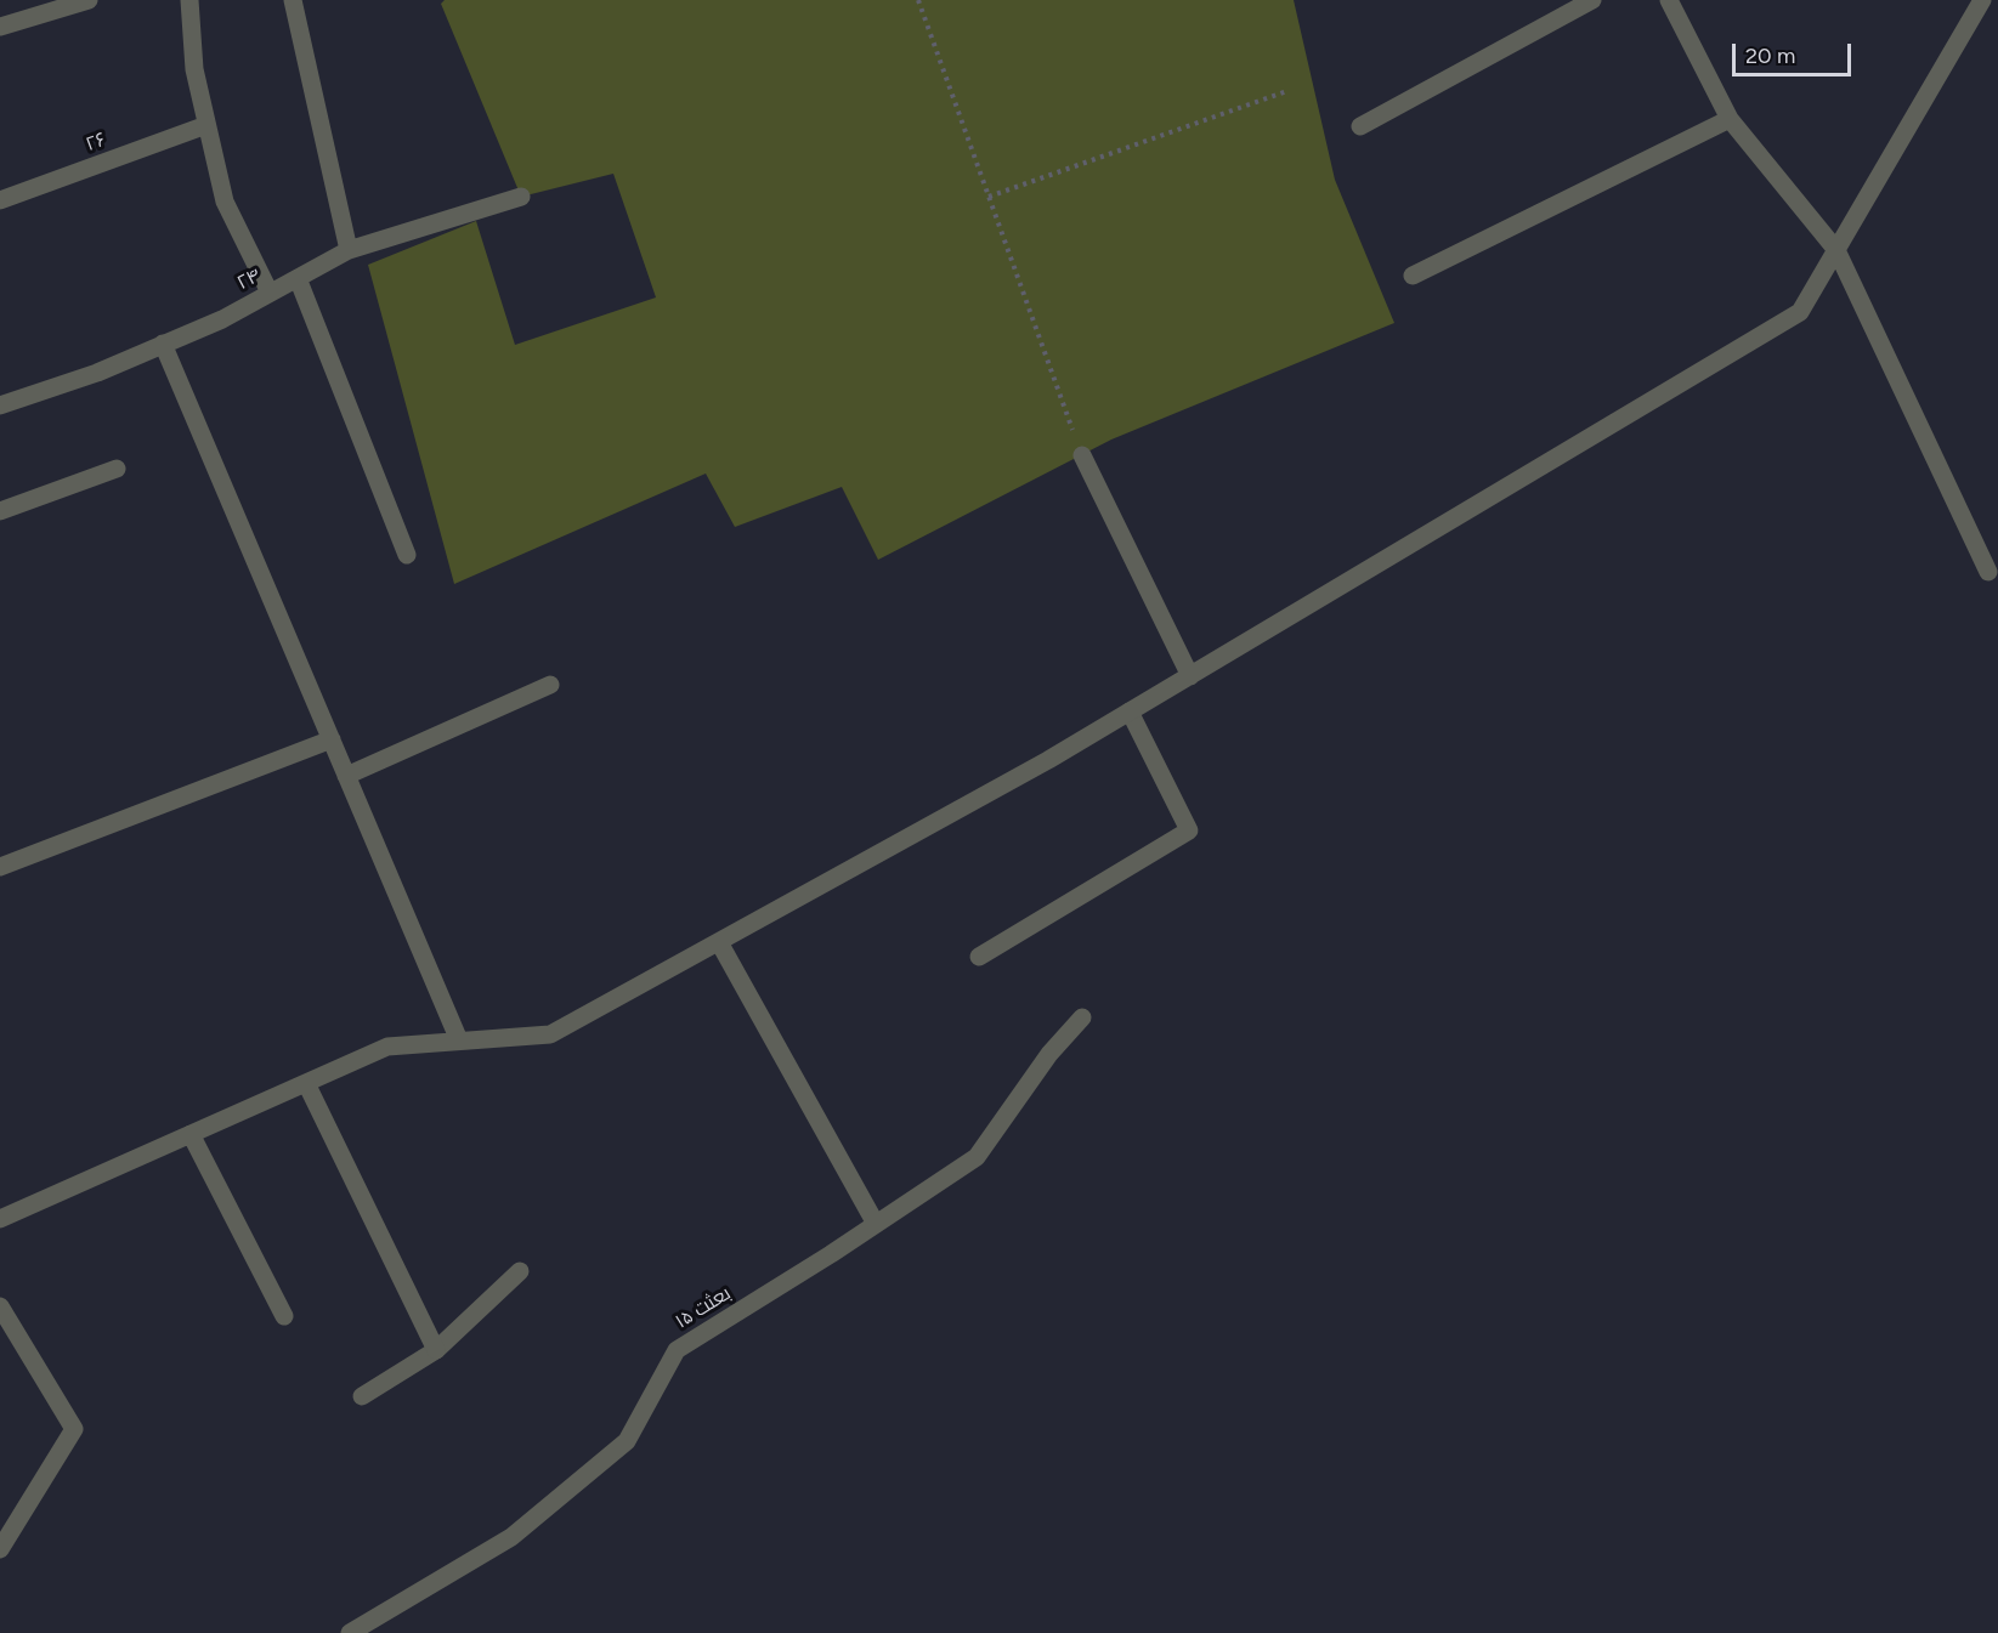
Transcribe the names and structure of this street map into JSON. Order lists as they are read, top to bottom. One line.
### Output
{"streets":{"street":["۲۶","۲۴","بعثت ۱۵"]},"scale_bar":"20 m"}
